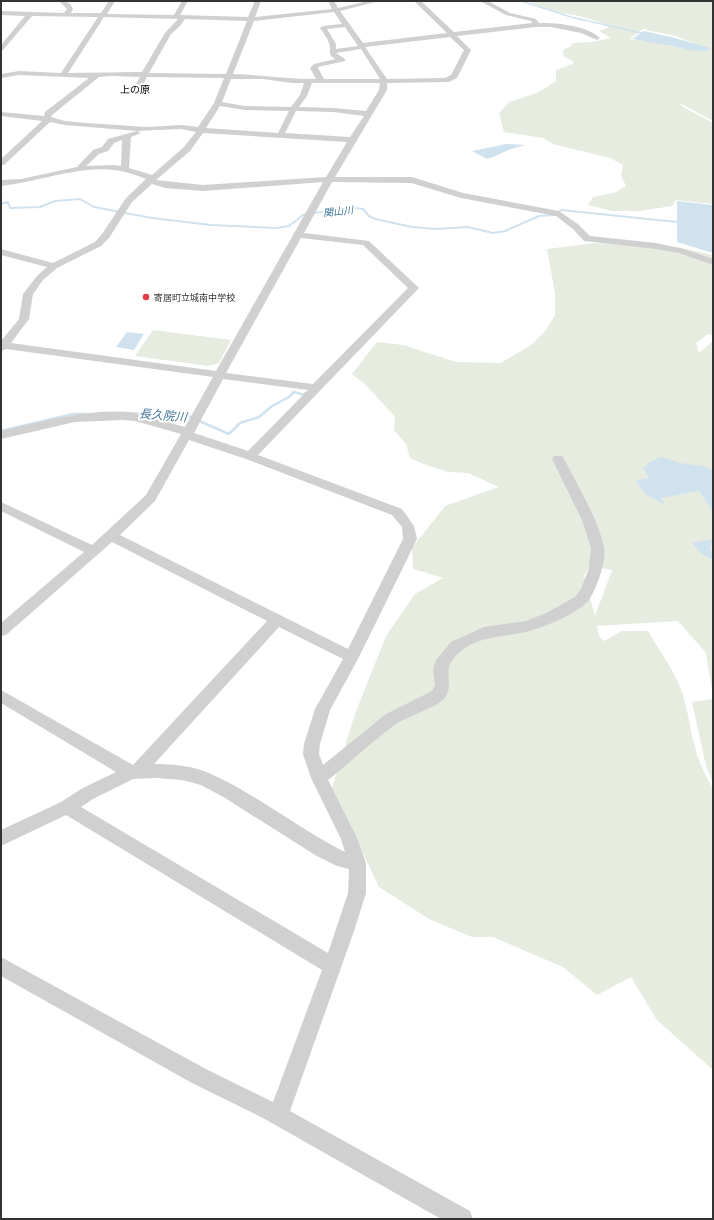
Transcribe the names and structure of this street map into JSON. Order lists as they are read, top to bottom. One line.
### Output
{"districts":["上の原"],"water":["関山川","長久院川"],"places":["寄居町立城南中学校"]}
